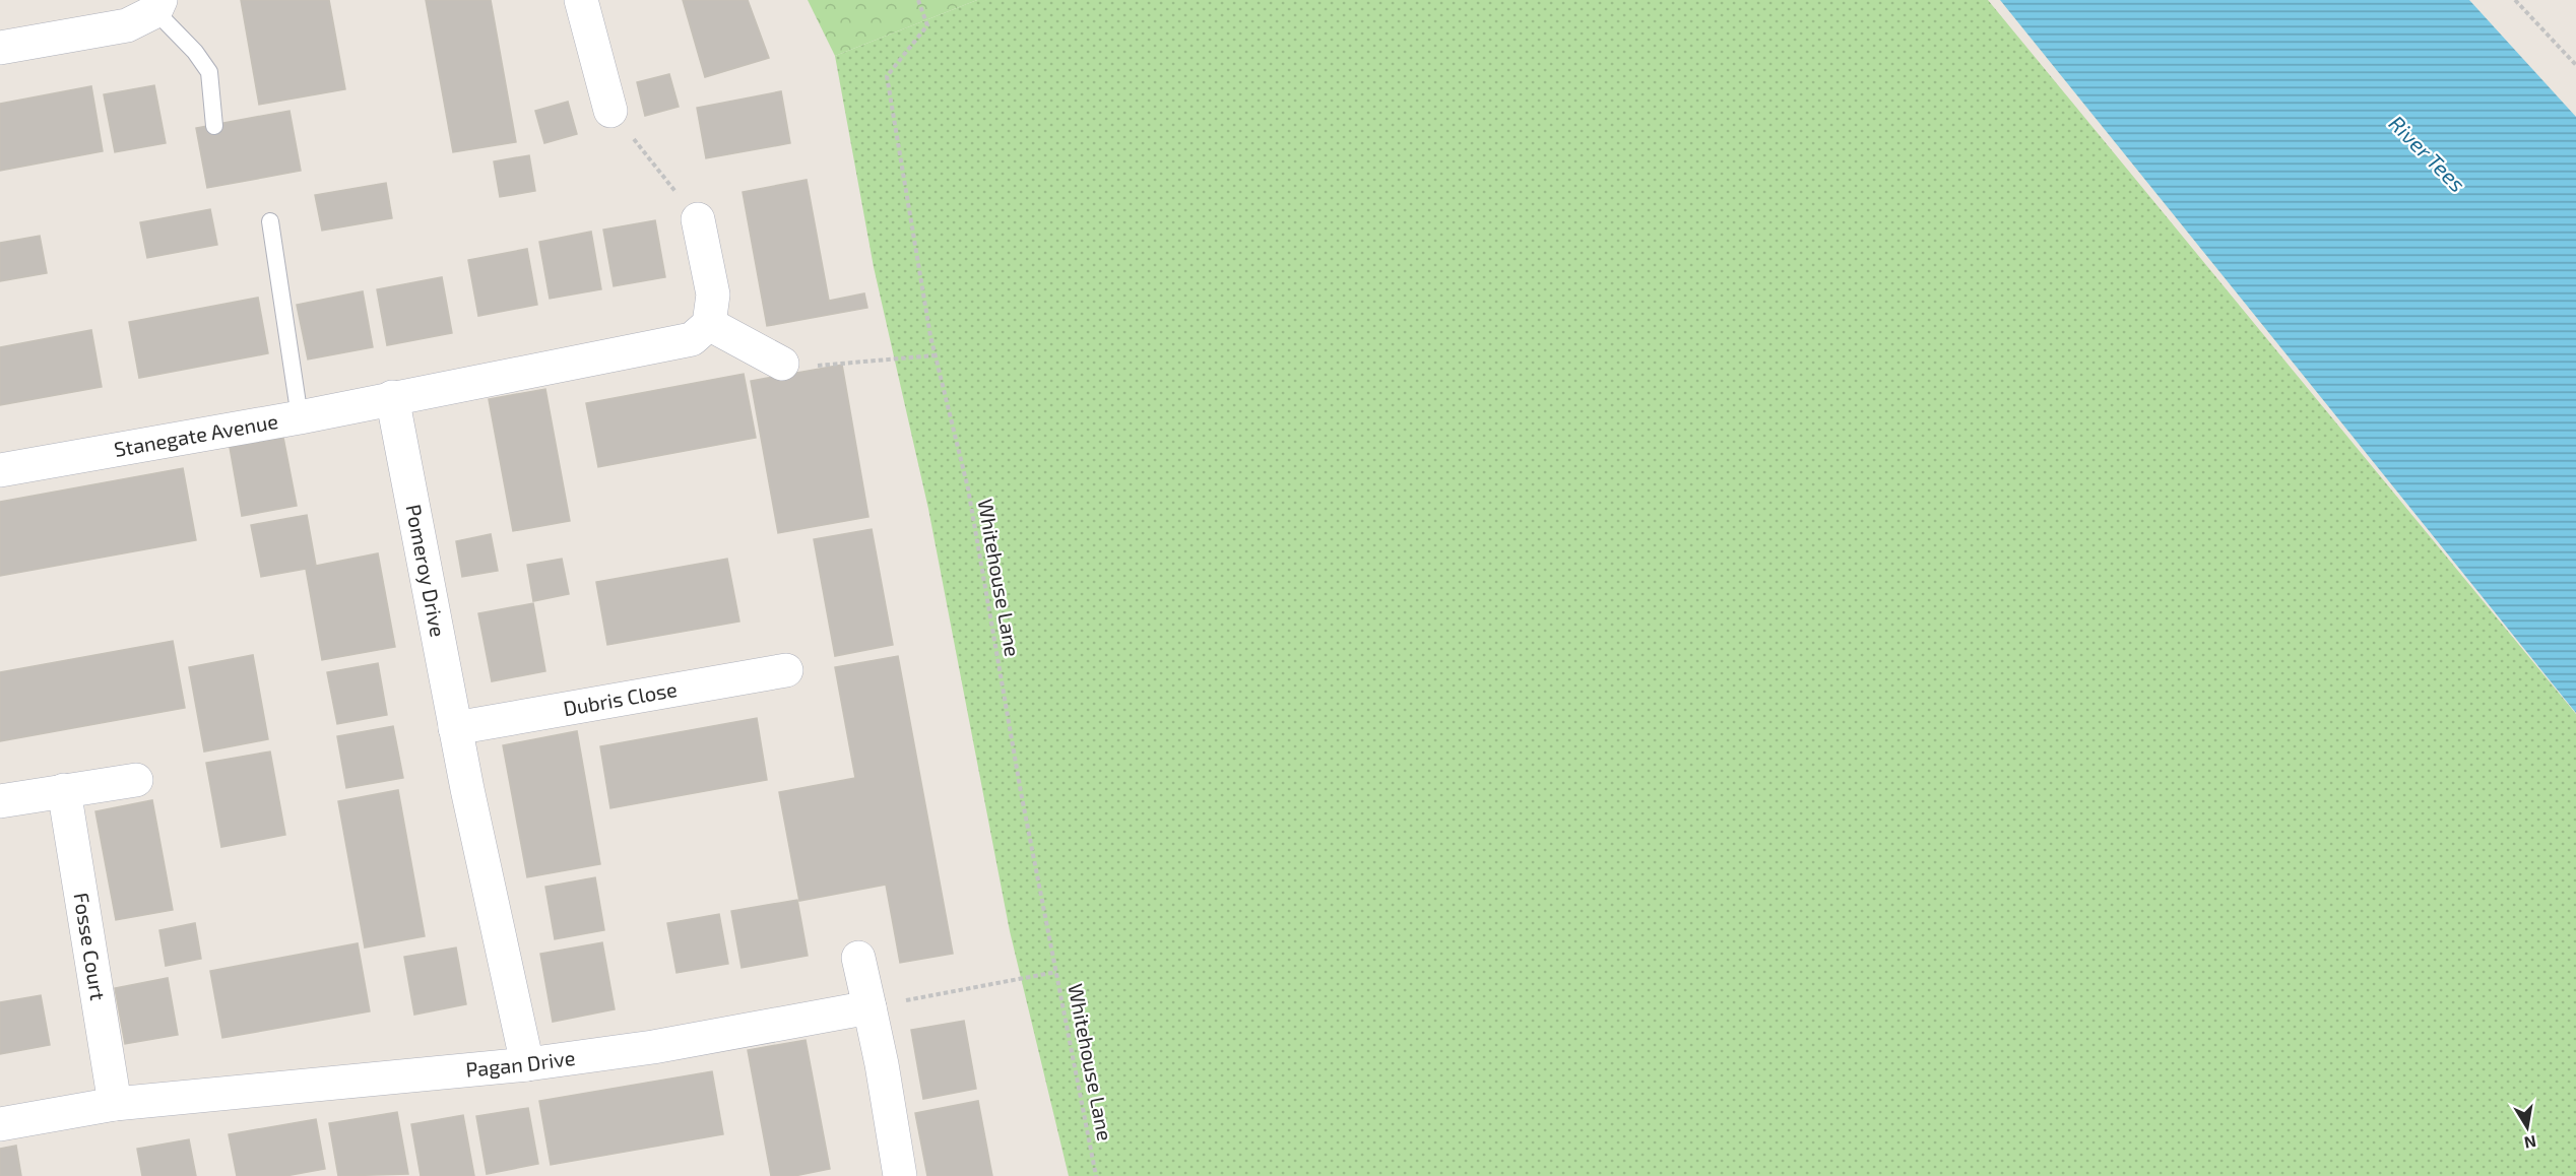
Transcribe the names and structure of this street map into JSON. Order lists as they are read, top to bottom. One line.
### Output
{"streets":{"street":["Stanegate Avenue","Pomeroy Drive","Dubris Close","Fosse Court","Pagan Drive"],"path":["Whitehouse Lane"]},"crossings":[["Stanegate Avenue","Pomeroy Drive"],["Pomeroy Drive","Dubris Close"],["Pomeroy Drive","Pagan Drive"],["Fosse Court","Pagan Drive"]],"water":["River Tees"],"north":"bottom"}
